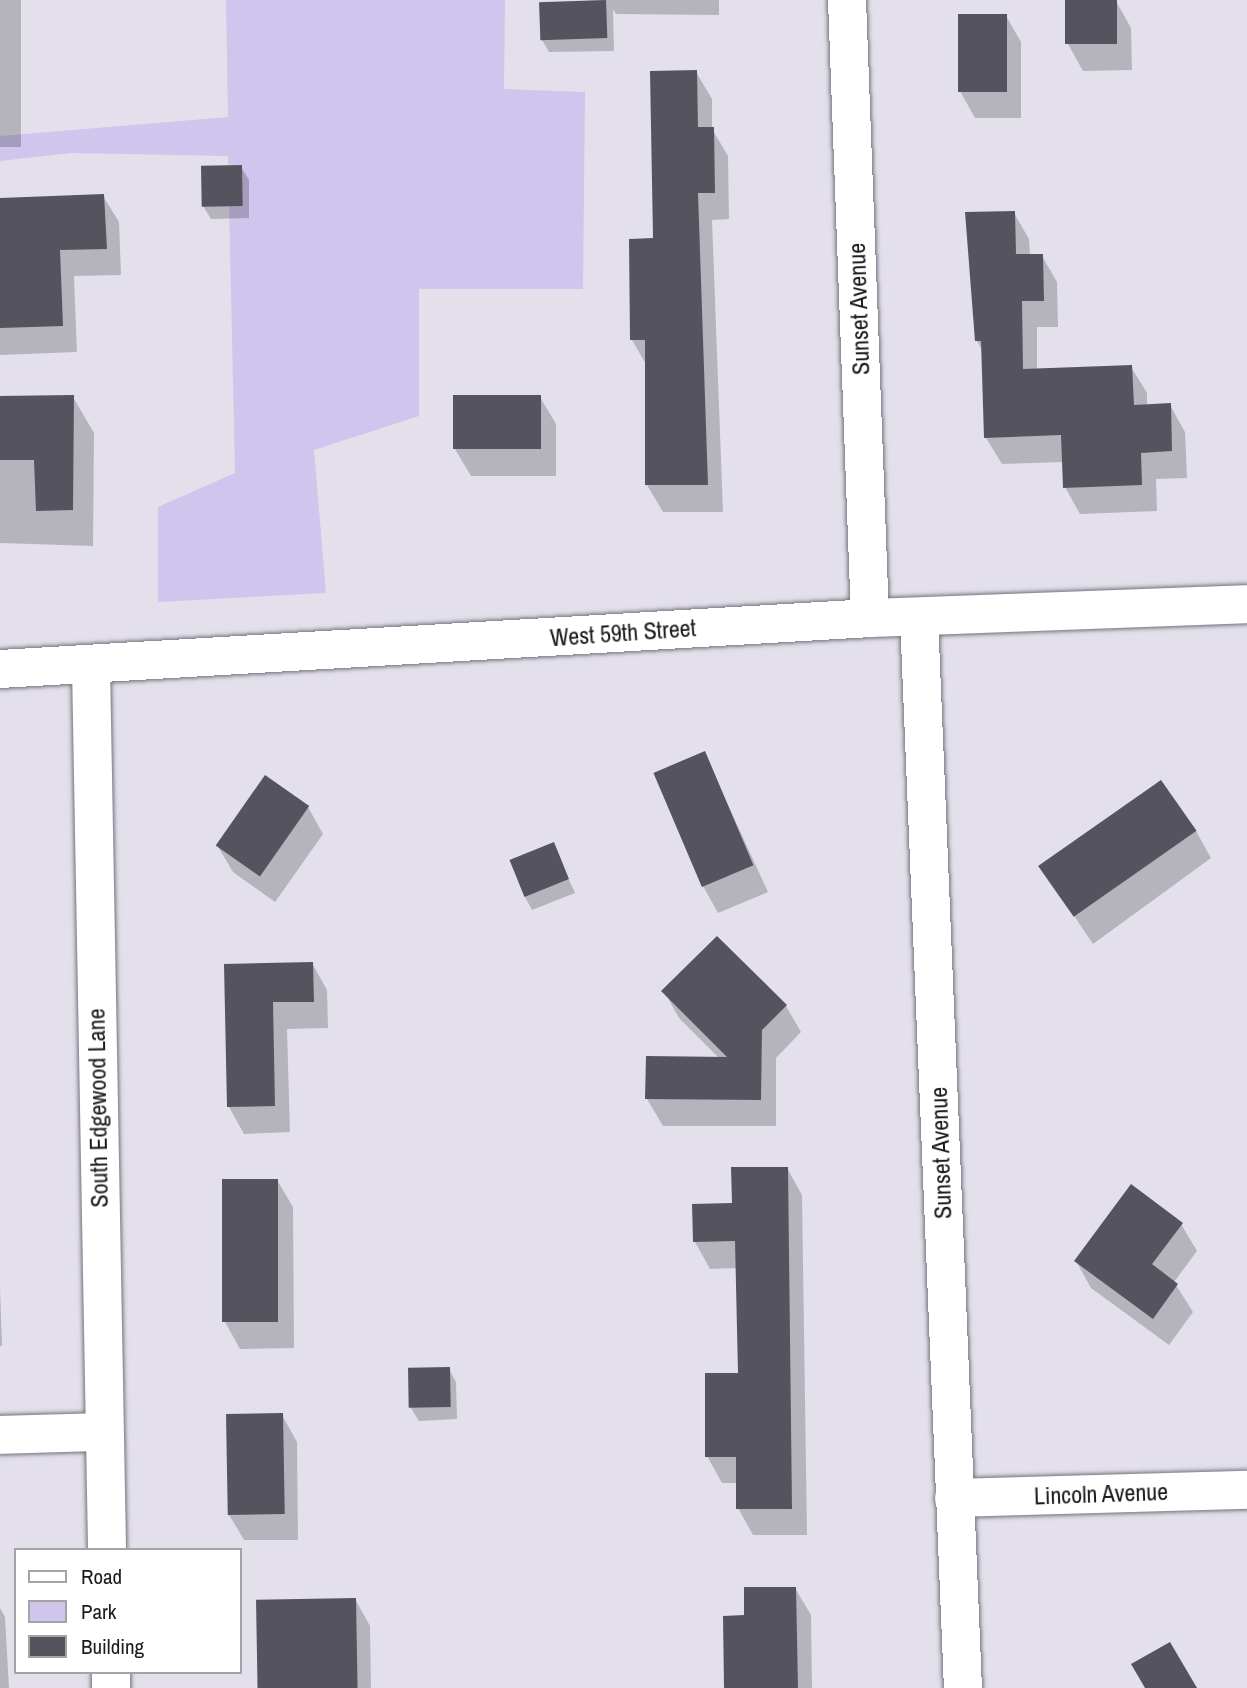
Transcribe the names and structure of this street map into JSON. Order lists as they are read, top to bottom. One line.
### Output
{"streets":{"street":["Sunset Avenue","West 59th Street","South Edgewood Lane","Lincoln Avenue"]},"crossings":[["Sunset Avenue","West 59th Street"],["Sunset Avenue","Lincoln Avenue"],["West 59th Street","South Edgewood Lane"]],"legend":["Road","Park","Building"]}
